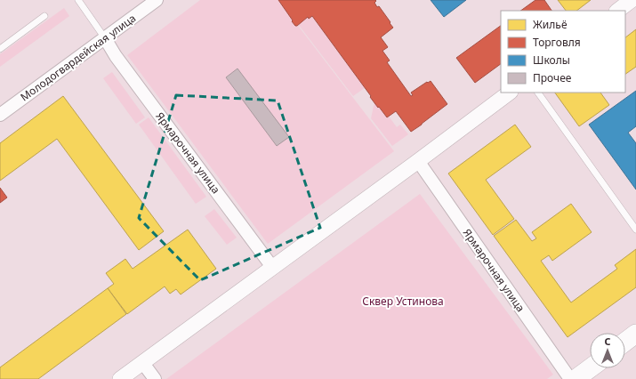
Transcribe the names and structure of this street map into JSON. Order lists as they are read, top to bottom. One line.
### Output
{"streets":{"street":["Молодогвардейская улица","Ярмарочная улица"]},"crossings":[["Молодогвардейская улица","Ярмарочная улица"]],"parks":["Сквер Устинова"],"legend":["Жильё","Торговля","Школы","Прочее"],"north":"top"}
